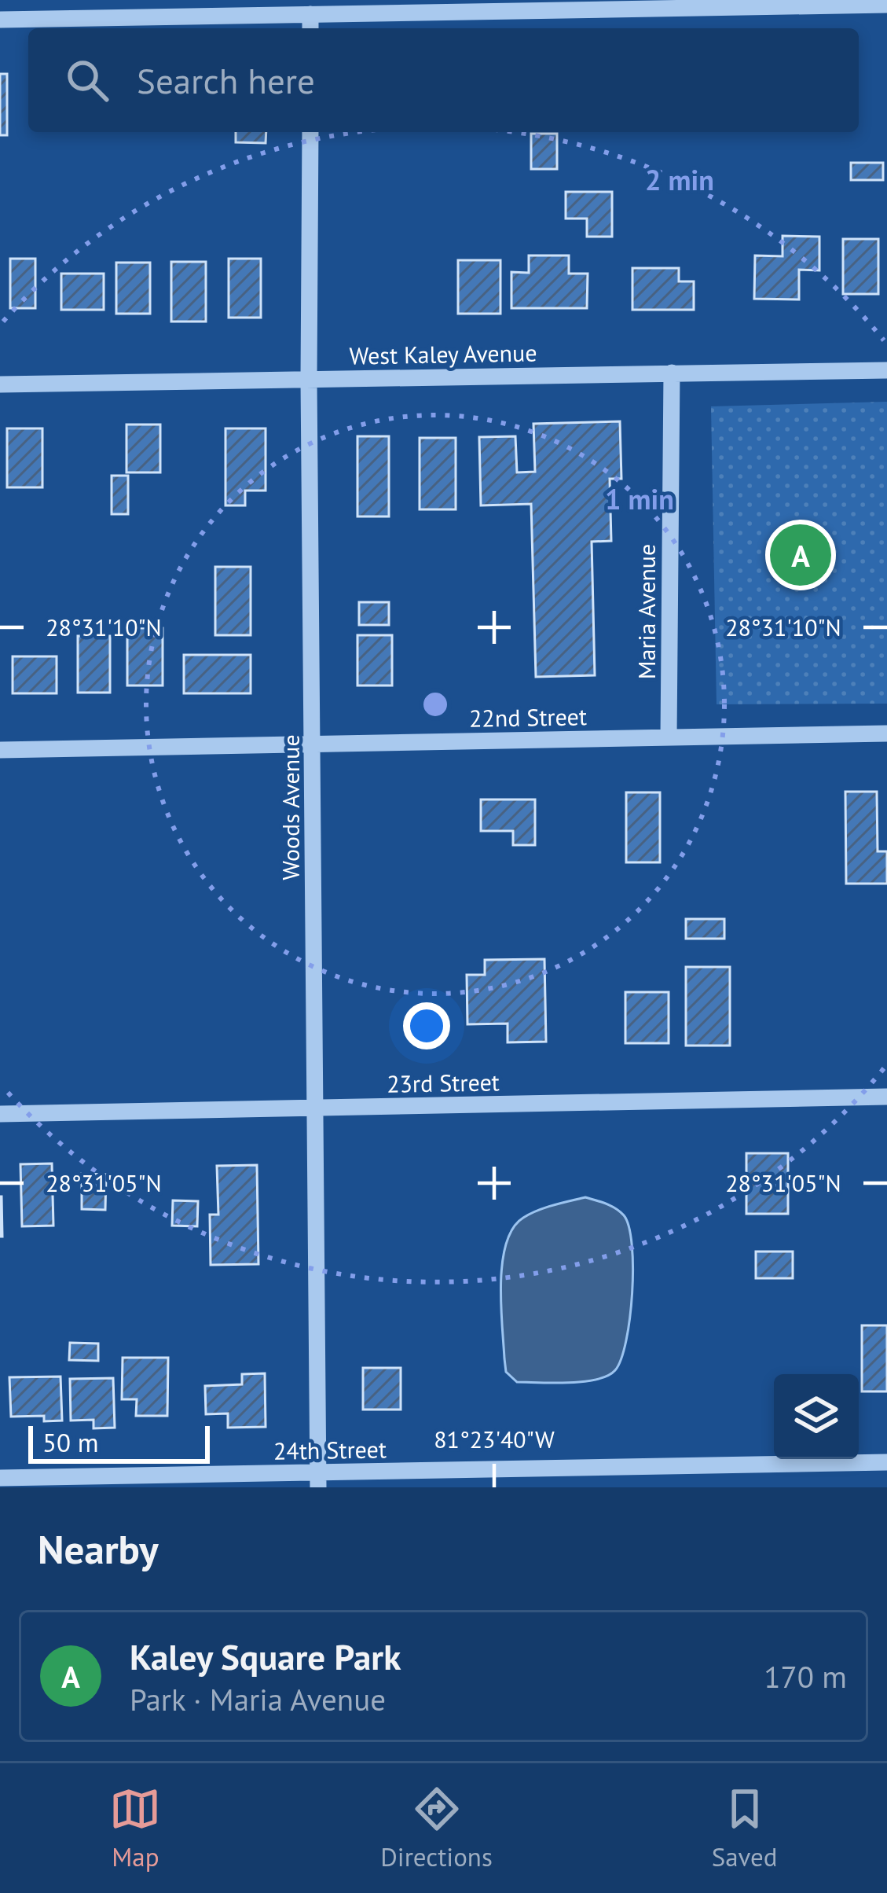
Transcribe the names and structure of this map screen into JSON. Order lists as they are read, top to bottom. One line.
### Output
{"streets":{"street":["West Kaley Avenue","Maria Avenue","22nd Street","Woods Avenue","23rd Street","24th Street"]},"crossings":[["West Kaley Avenue","Maria Avenue"],["West Kaley Avenue","Woods Avenue"],["Maria Avenue","22nd Street"],["22nd Street","Woods Avenue"],["Woods Avenue","23rd Street"],["Woods Avenue","24th Street"]],"scale_bar":"50 m","page":{"search":"Search here","pins":"A","scale":"50 m","heading":"Nearby","list":[{"mark":"A","name":"Kaley Square Park","note":"Park · Maria Avenue","value":"170 m"}],"nav":["Map","Directions","Saved"]},"coordinates":["28°31'10\"N","28°31'05\"N","81°23'40\"W"],"rings":["2 min","1 min"]}
